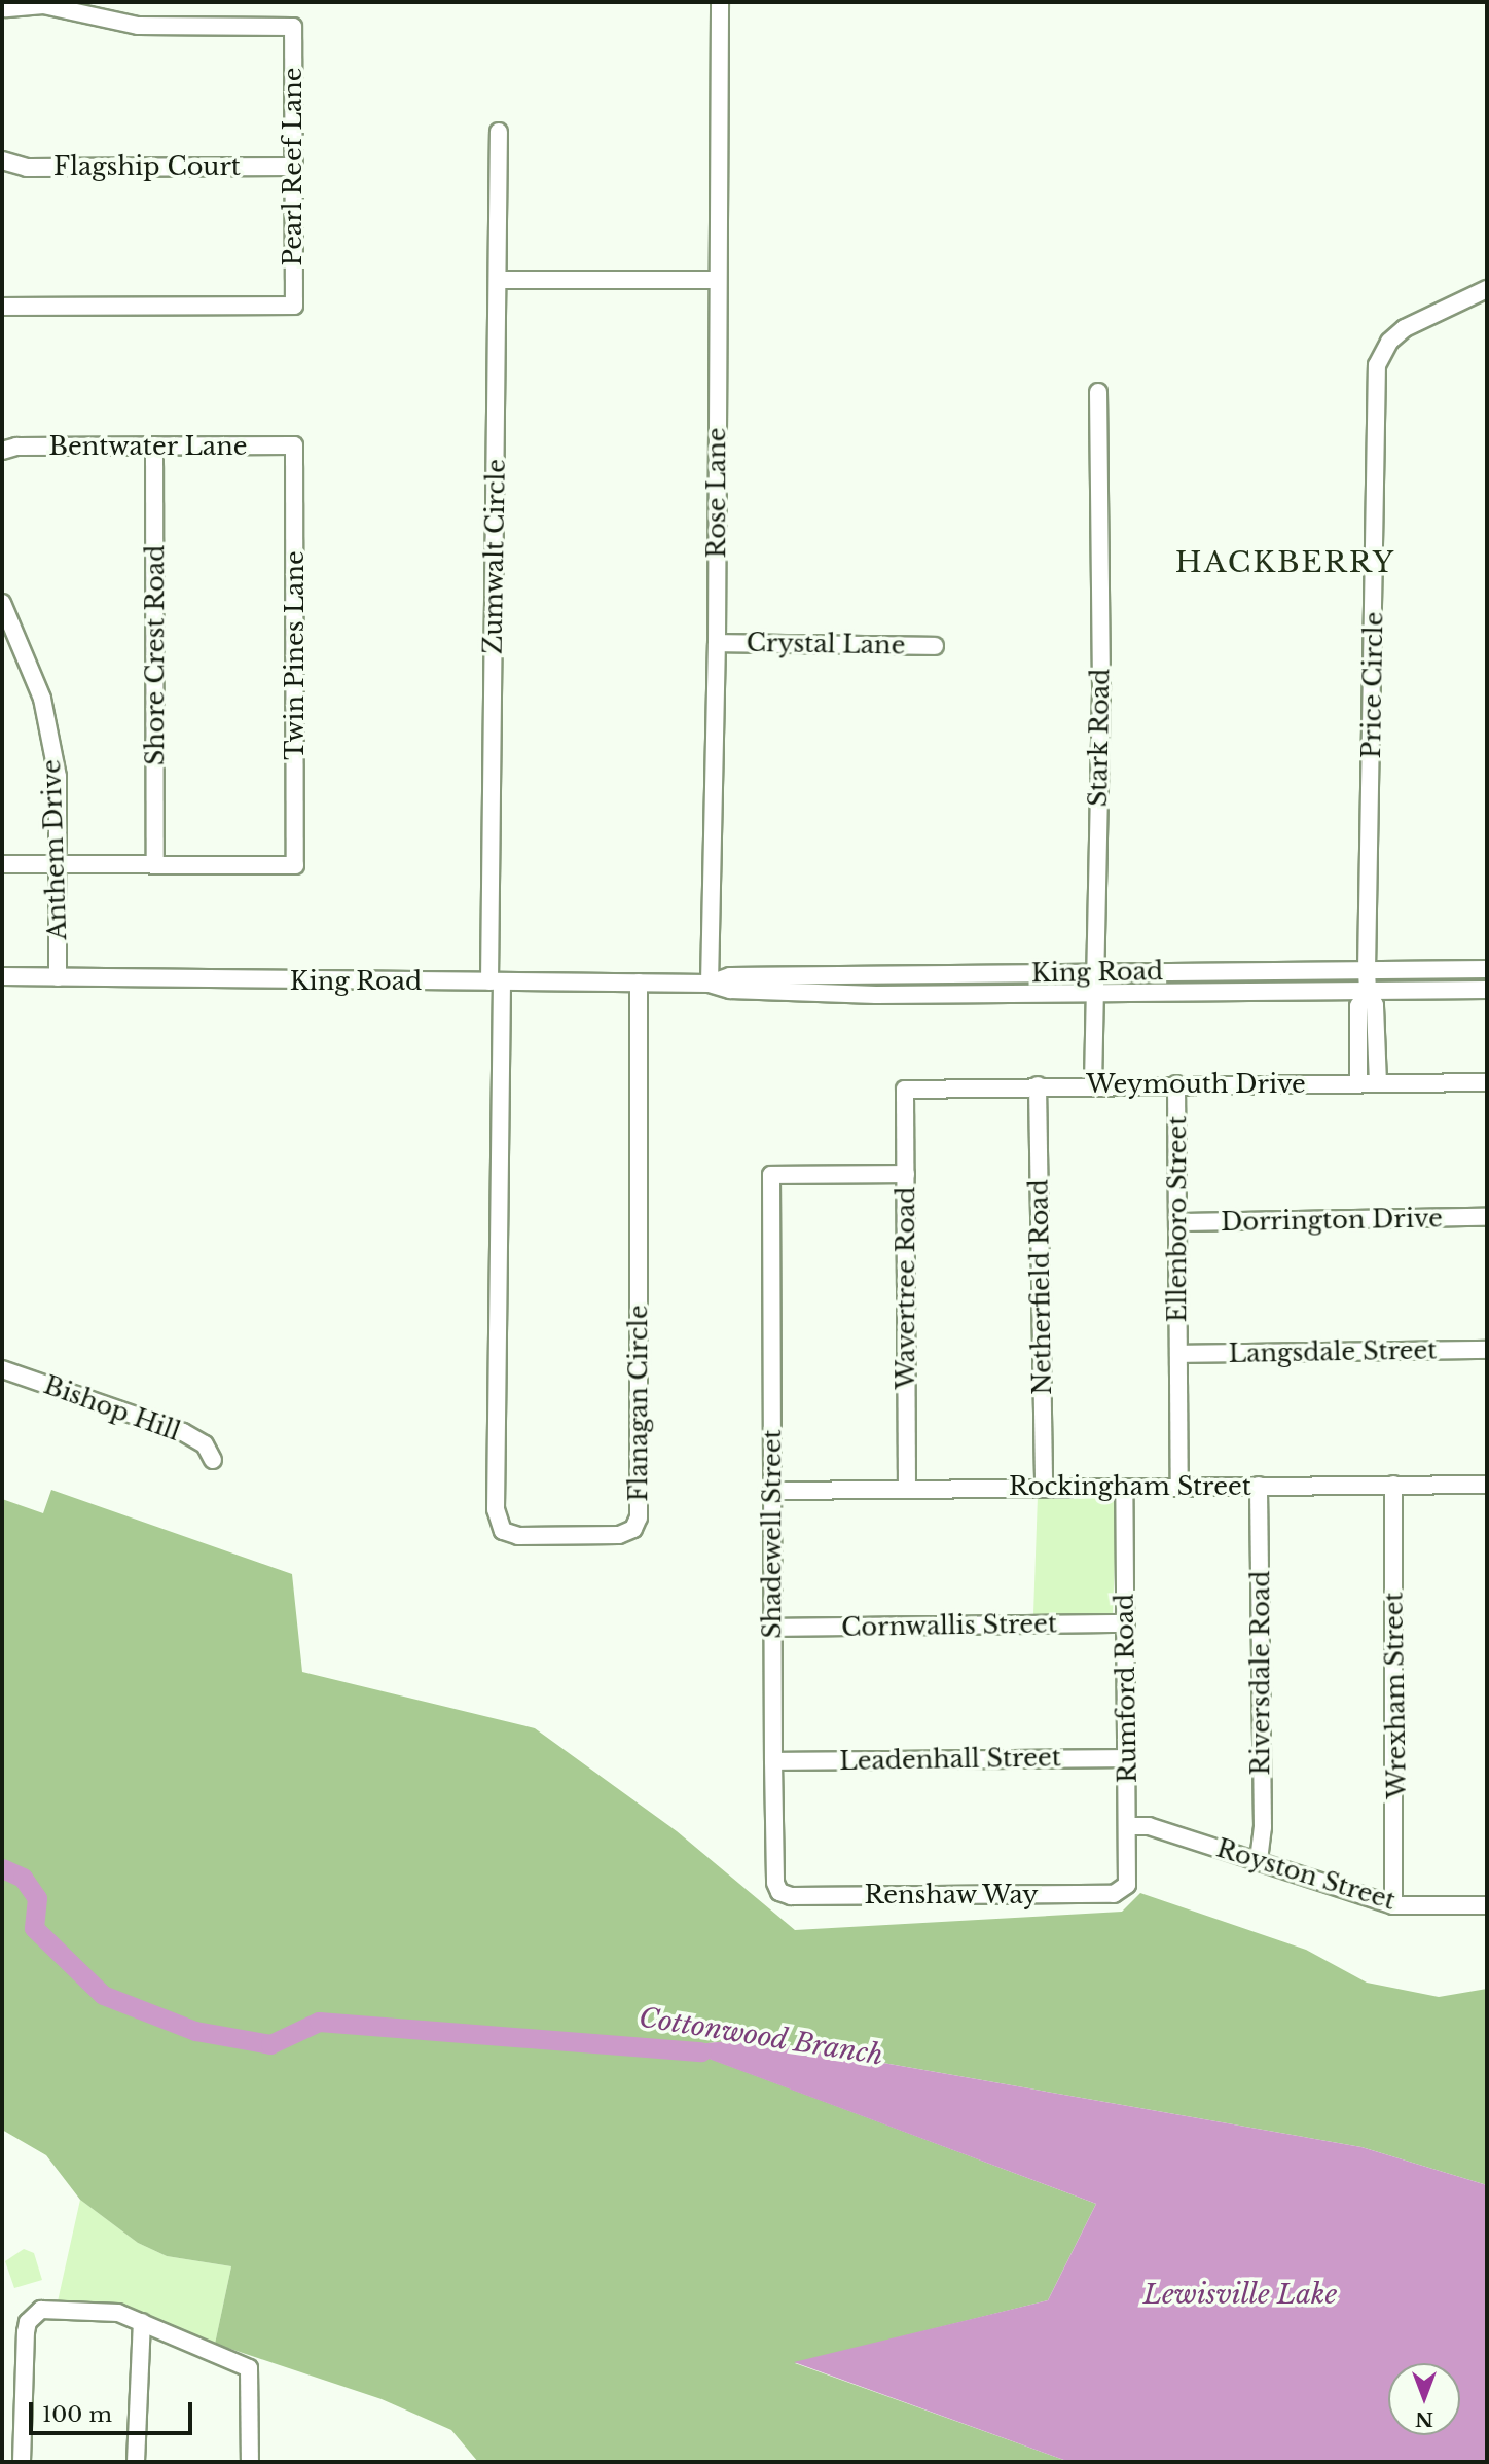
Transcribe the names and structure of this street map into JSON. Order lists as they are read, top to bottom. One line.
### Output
{"streets":{"street":["Flagship Court","Pearl Reef Lane","Bentwater Lane","Rose Lane","Zumwalt Circle","Crystal Lane","Shore Crest Road","Twin Pines Lane","Price Circle","Stark Road","Anthem Drive","King Road","Weymouth Drive","Ellenboro Street","Dorrington Drive","Netherfield Road","Wavertree Road","Langsdale Street","Flanagan Circle","Bishop Hill","Rockingham Street","Shadewell Street","Cornwallis Street","Riversdale Road","Rumford Road","Wrexham Street","Leadenhall Street","Royston Street","Renshaw Way"]},"crossings":[["Flagship Court","Pearl Reef Lane"],["Bentwater Lane","Shore Crest Road"],["Bentwater Lane","Twin Pines Lane"],["Rose Lane","Crystal Lane"],["Rose Lane","King Road"],["Zumwalt Circle","King Road"],["Zumwalt Circle","Flanagan Circle"],["Shore Crest Road","Twin Pines Lane"],["Price Circle","King Road"],["Stark Road","King Road"],["Stark Road","Weymouth Drive"],["Anthem Drive","King Road"],["King Road","Flanagan Circle"],["Weymouth Drive","Ellenboro Street"],["Weymouth Drive","Netherfield Road"],["Weymouth Drive","Wavertree Road"],["Ellenboro Street","Dorrington Drive"],["Ellenboro Street","Langsdale Street"],["Ellenboro Street","Rockingham Street"],["Netherfield Road","Rockingham Street"],["Wavertree Road","Rockingham Street"],["Wavertree Road","Shadewell Street"],["Rockingham Street","Shadewell Street"],["Rockingham Street","Riversdale Road"],["Rockingham Street","Rumford Road"],["Rockingham Street","Wrexham Street"],["Shadewell Street","Cornwallis Street"],["Shadewell Street","Leadenhall Street"],["Shadewell Street","Renshaw Way"],["Cornwallis Street","Rumford Road"],["Riversdale Road","Royston Street"],["Rumford Road","Leadenhall Street"],["Rumford Road","Royston Street"],["Rumford Road","Renshaw Way"],["Wrexham Street","Royston Street"]],"districts":["HACKBERRY"],"water":["Cottonwood Branch","Lewisville Lake"],"scale_bar":"100 m","north":"bottom"}
